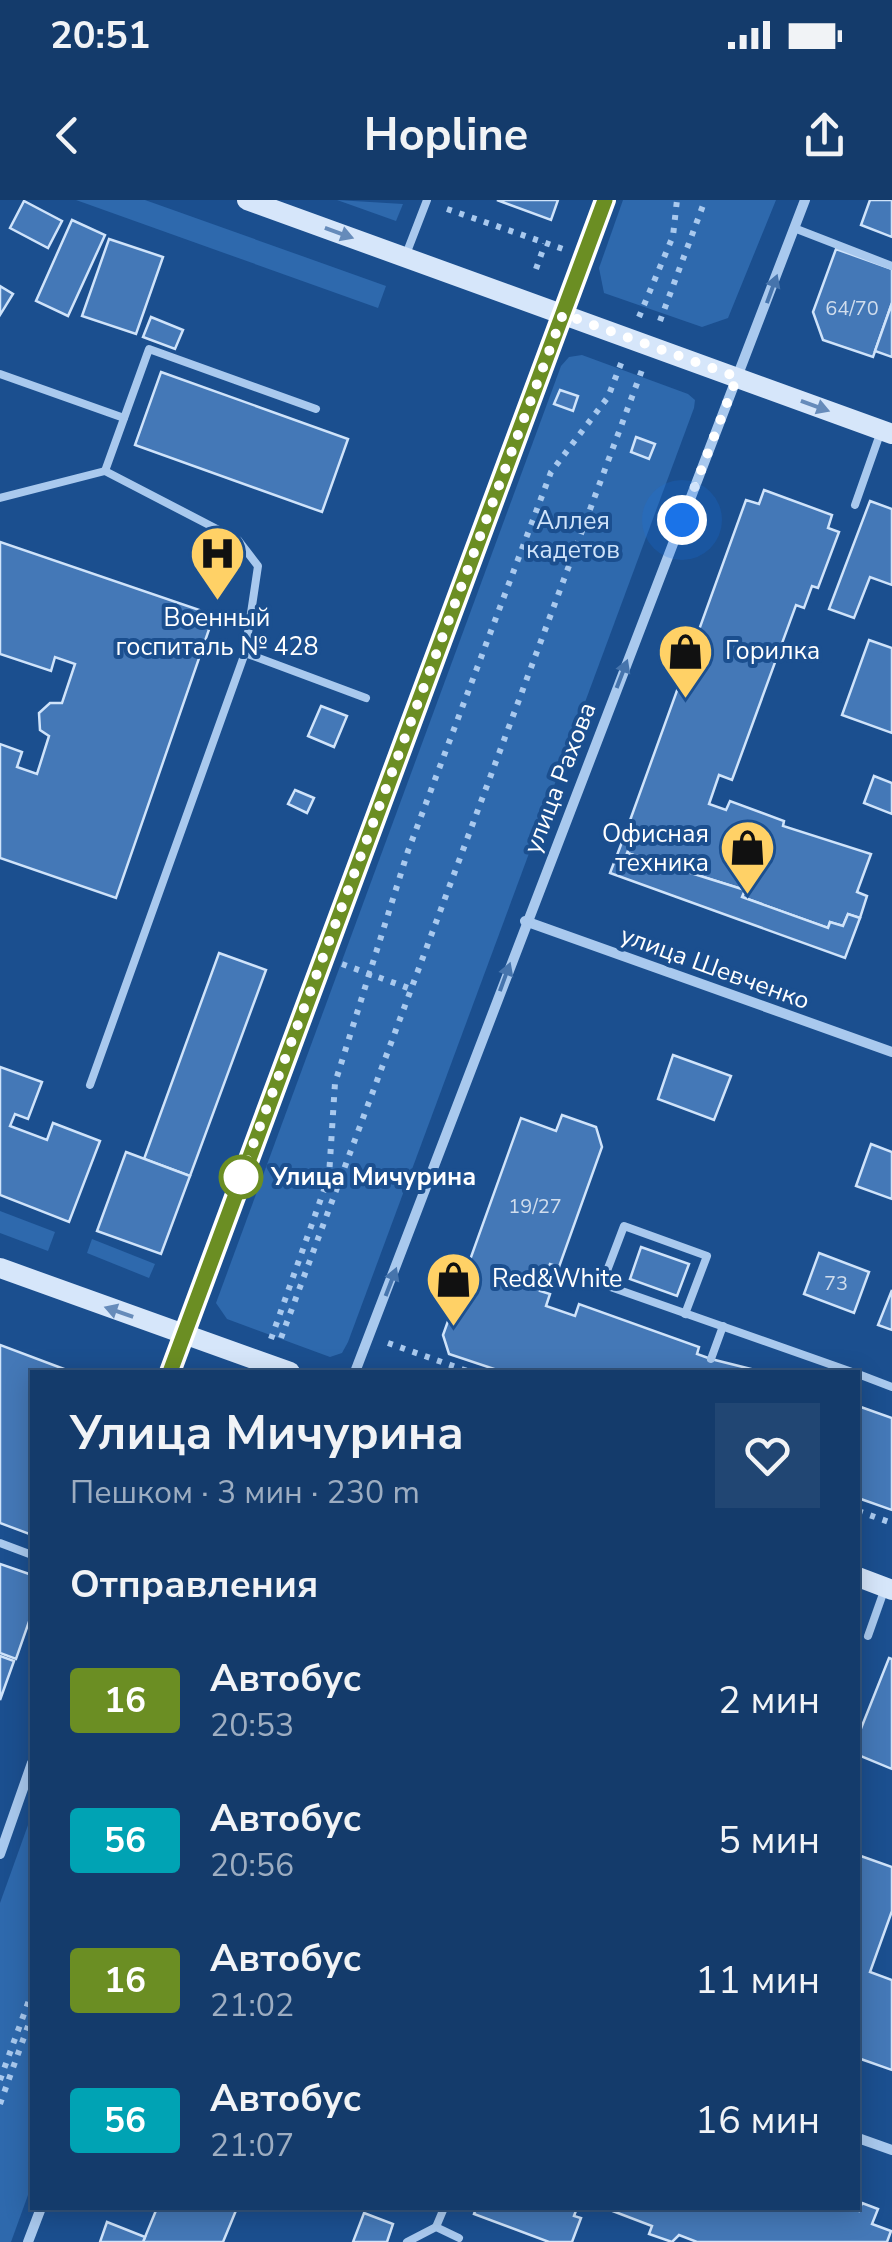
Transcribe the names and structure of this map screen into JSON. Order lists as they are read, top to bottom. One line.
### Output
{"streets":{"street":["улица Рахова","улица Шевченко"]},"crossings":[["улица Рахова","улица Шевченко"]],"one_way":["улица Рахова"],"parks":["Аллея кадетов"],"places":{"hospital":["Военный госпиталь № 428"],"shop":["Горилка","Офисная техника","Red&White"],"other":["Улица Мичурина"]},"lines":["bus line 16"],"house_numbers":["64/70","19/27","73"],"page":{"status":"20:51","header":"Hopline","heading":[["Улица Мичурина","Пешком · 3 мин · 230 m"],"Отправления"],"list":[{"mark":"16","name":"Автобус","note":"20:53","value":"2 мин"},{"mark":"56","name":"Автобус","note":"20:56","value":"5 мин"},{"mark":"16","name":"Автобус","note":"21:02","value":"11 мин"},{"mark":"56","name":"Автобус","note":"21:07","value":"16 мин"}]}}
